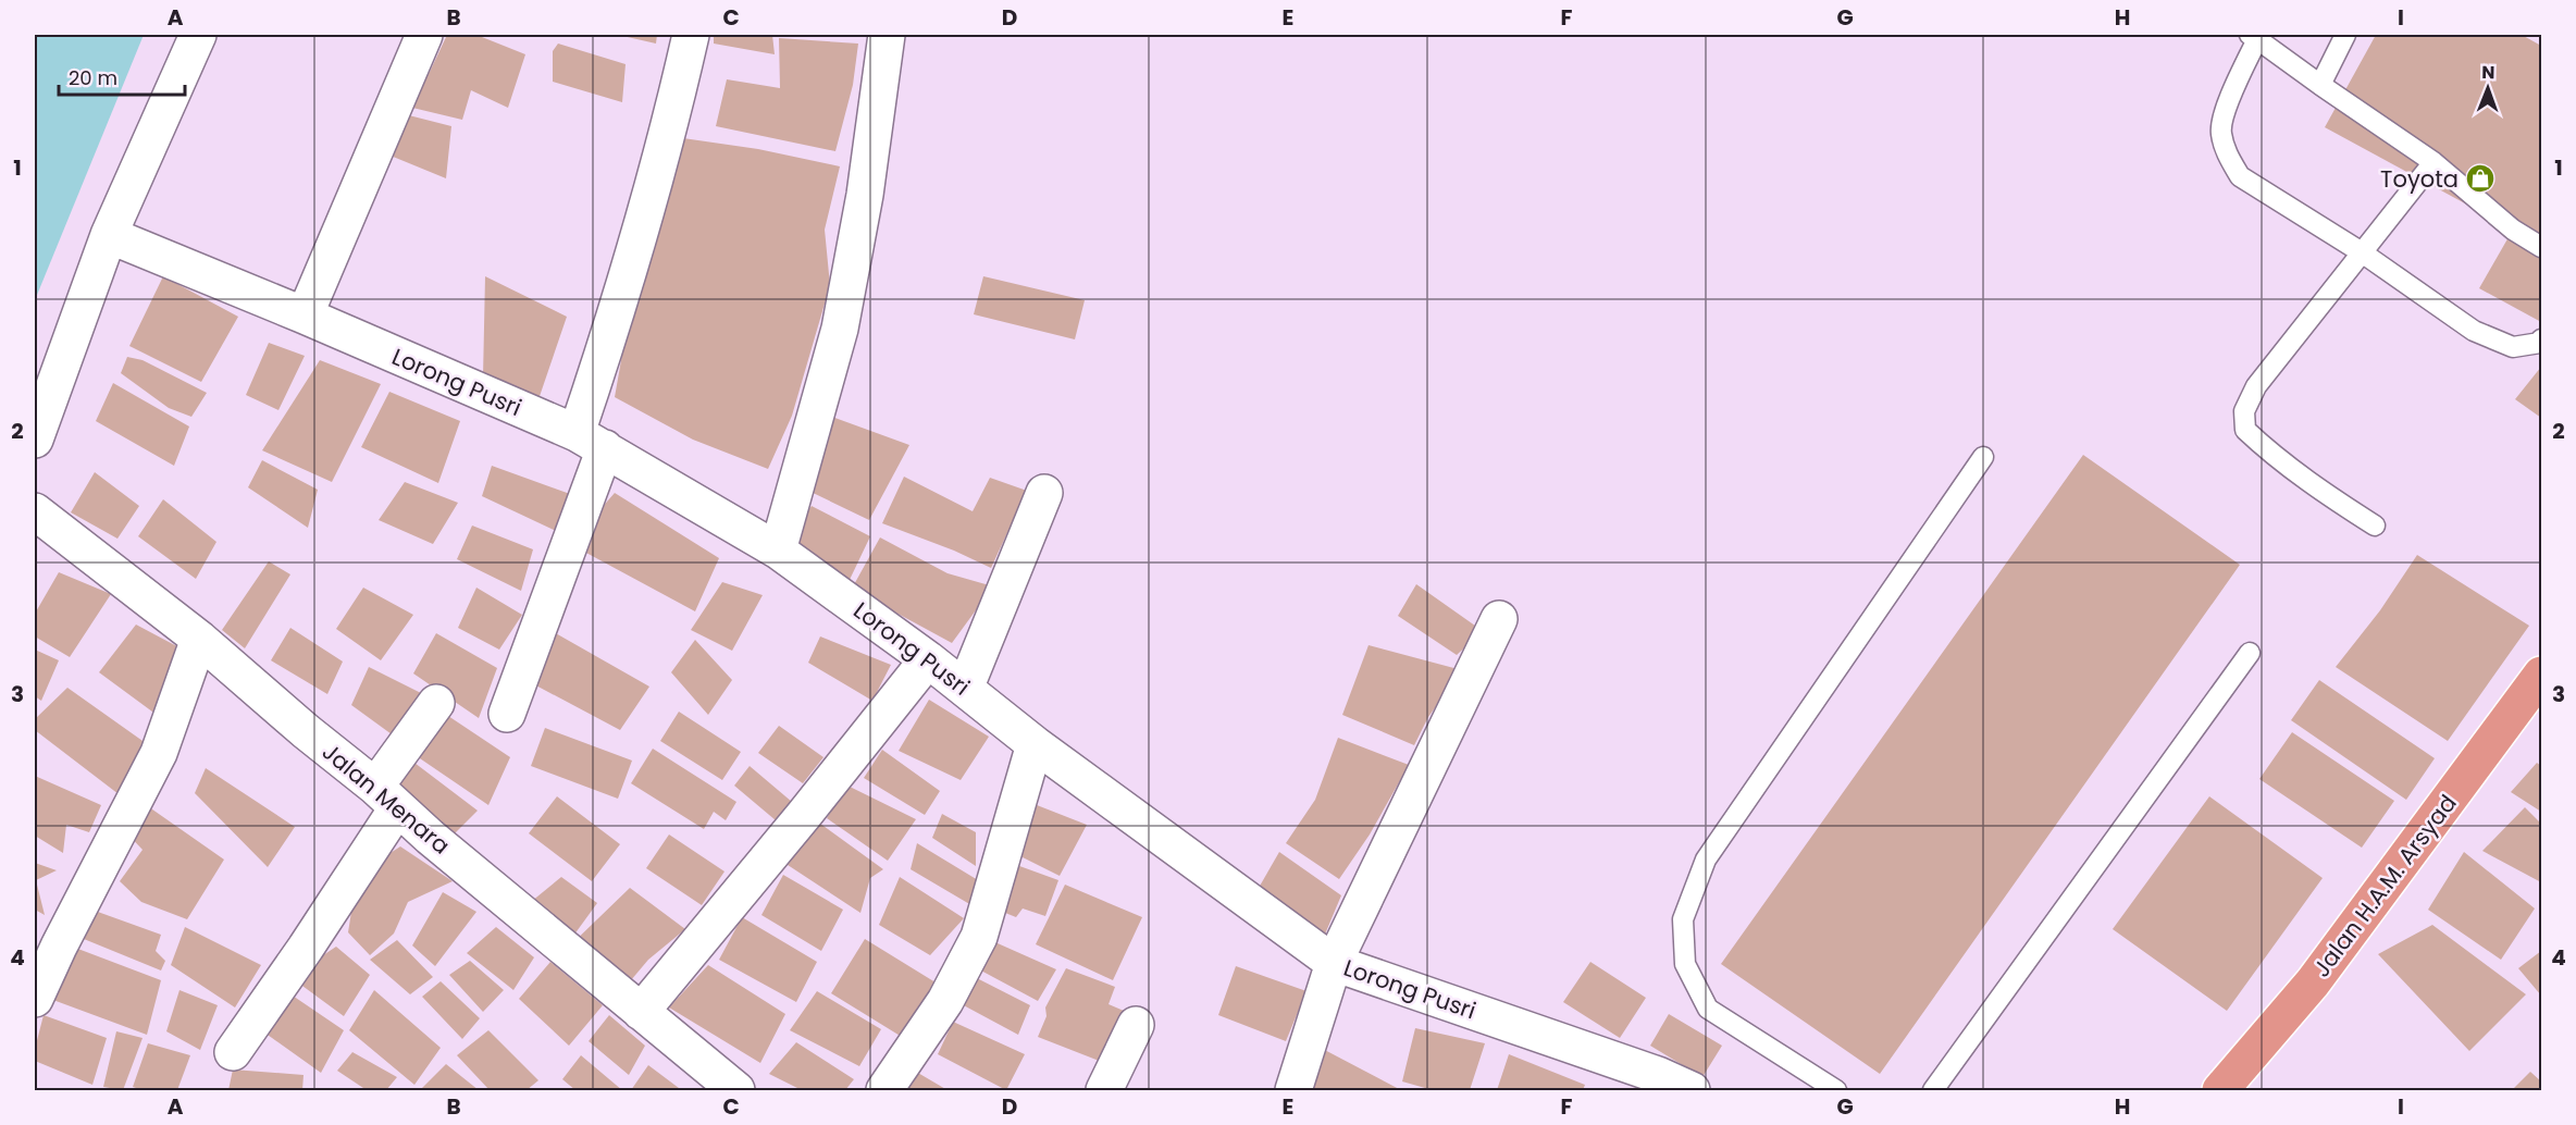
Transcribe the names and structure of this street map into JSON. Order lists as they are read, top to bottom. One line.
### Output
{"streets":{"highway":["Jalan H.A.M. Arsyad"],"street":["Lorong Pusri","Jalan Menara"]},"places":{"shop":["Toyota"]},"scale_bar":"20 m","north":"top","grid":{"columns":["A","B","C","D","E","F","G","H","I"],"rows":["1","2","3","4"]}}
